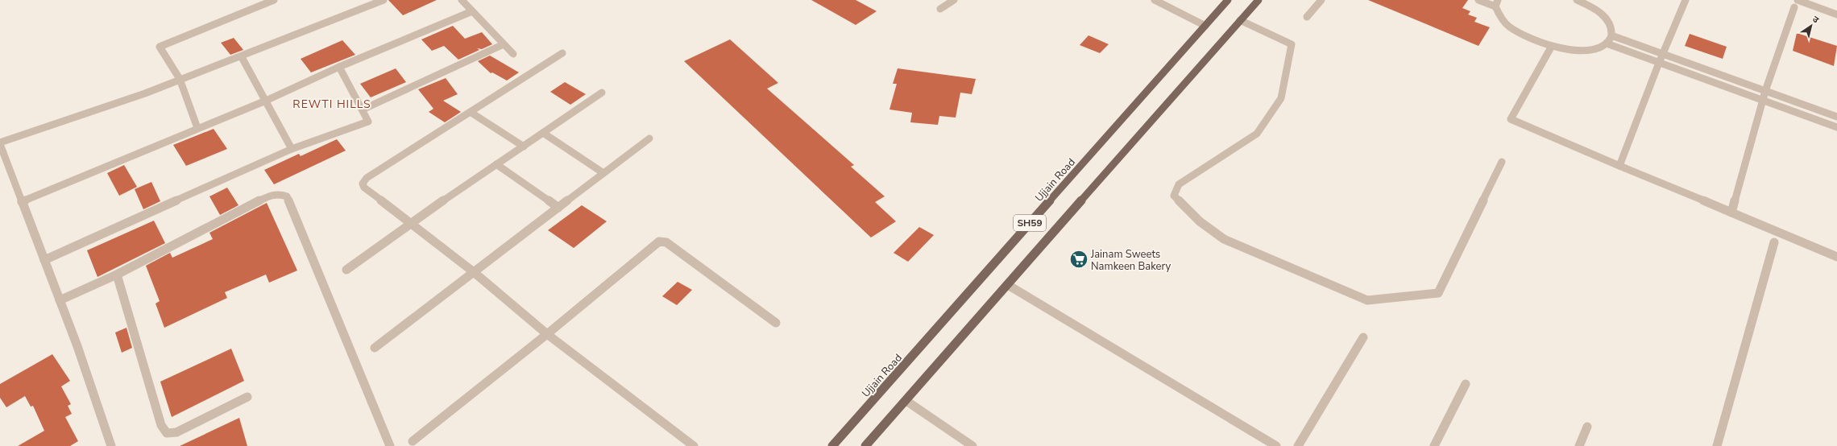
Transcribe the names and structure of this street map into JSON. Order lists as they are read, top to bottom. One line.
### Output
{"streets":{"main road":["Ujjain Road","SH59"]},"districts":["REWTI HILLS"],"places":{"supermarket":["Jainam Sweets Namkeen Bakery"]},"north":"top right"}
